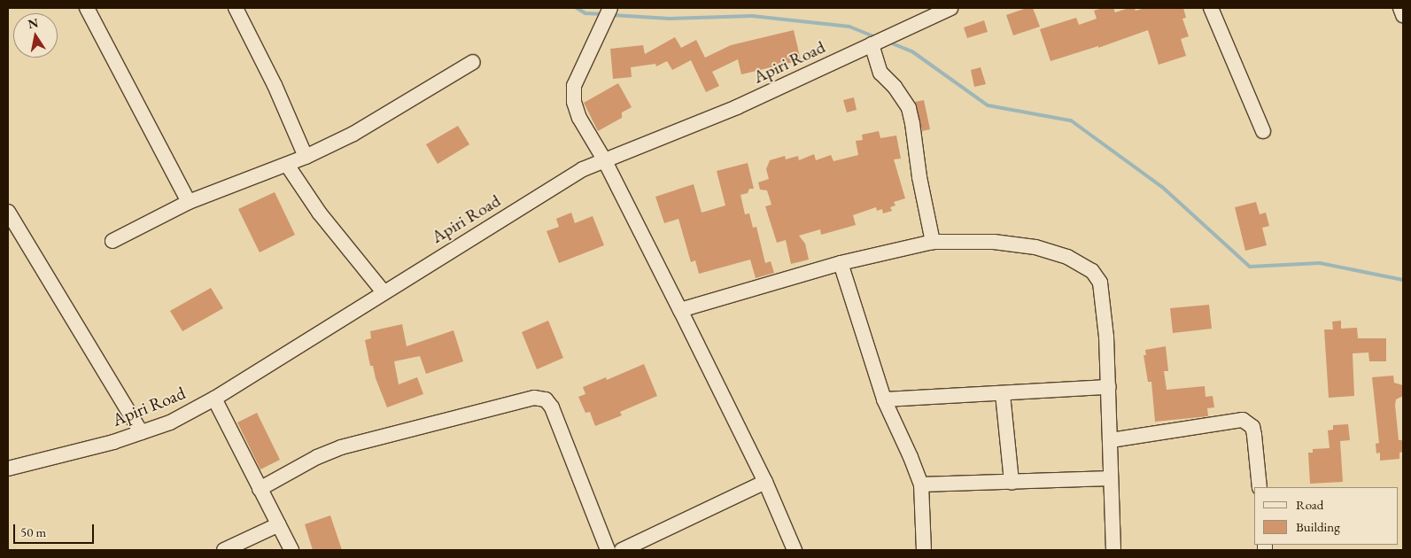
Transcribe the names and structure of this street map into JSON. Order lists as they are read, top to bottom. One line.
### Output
{"streets":{"street":["Apiri Road"]},"legend":["Road","Building"],"scale_bar":"50 m","north":"top"}
